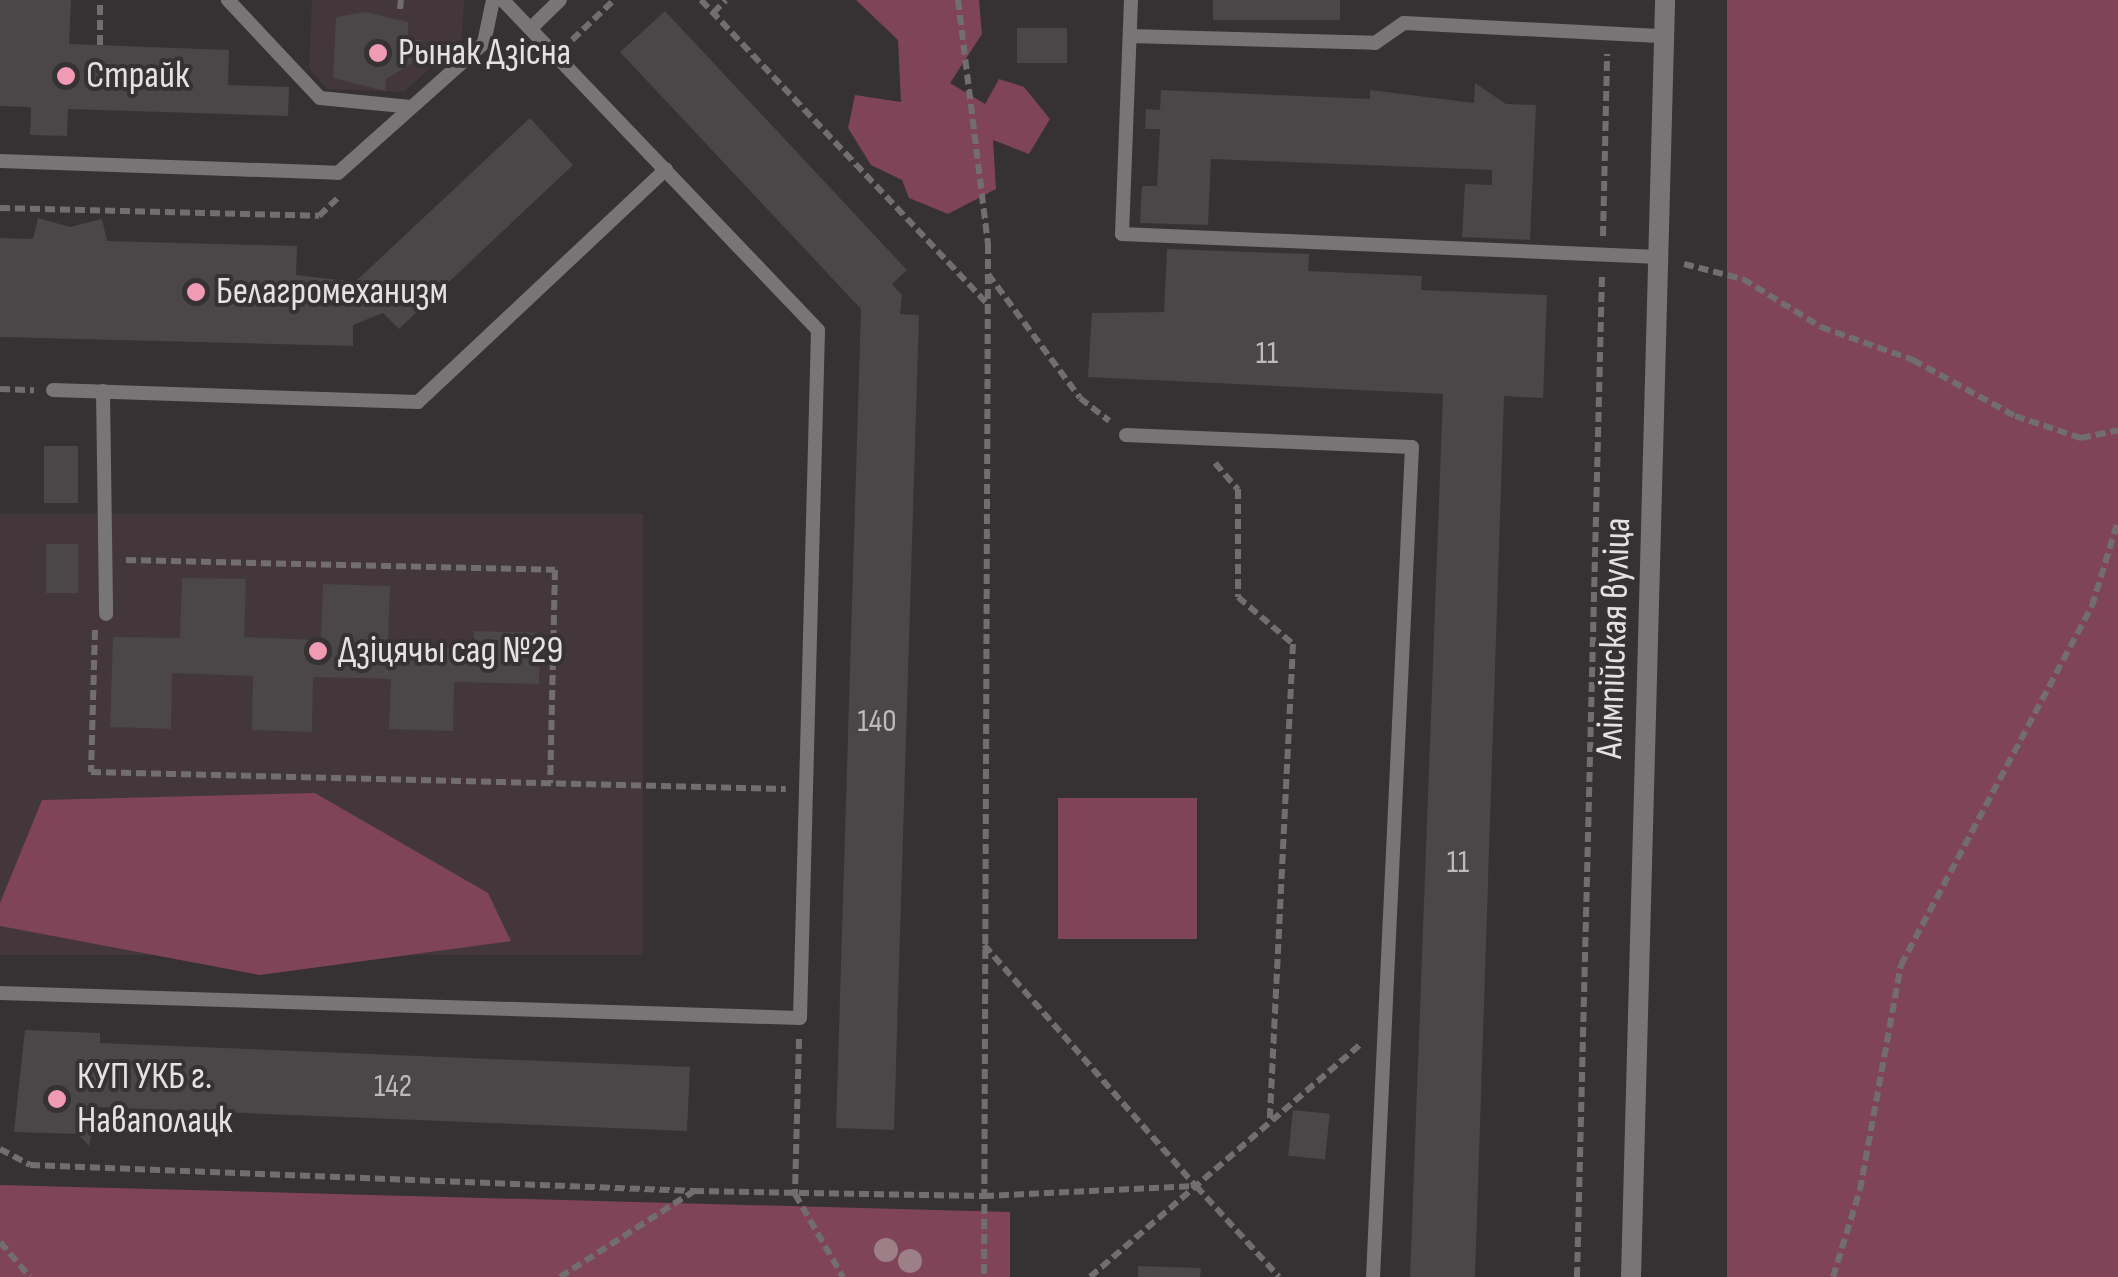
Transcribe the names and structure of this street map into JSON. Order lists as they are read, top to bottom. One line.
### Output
{"streets":{"street":["Алімпійская вуліца"]},"places":["Рынак Дзісна","Страйк","Белагромеханизм","Дзіцячы сад №29","КУП УКБ г. Наваполацк"],"house_numbers":["11","140","11","142"]}
